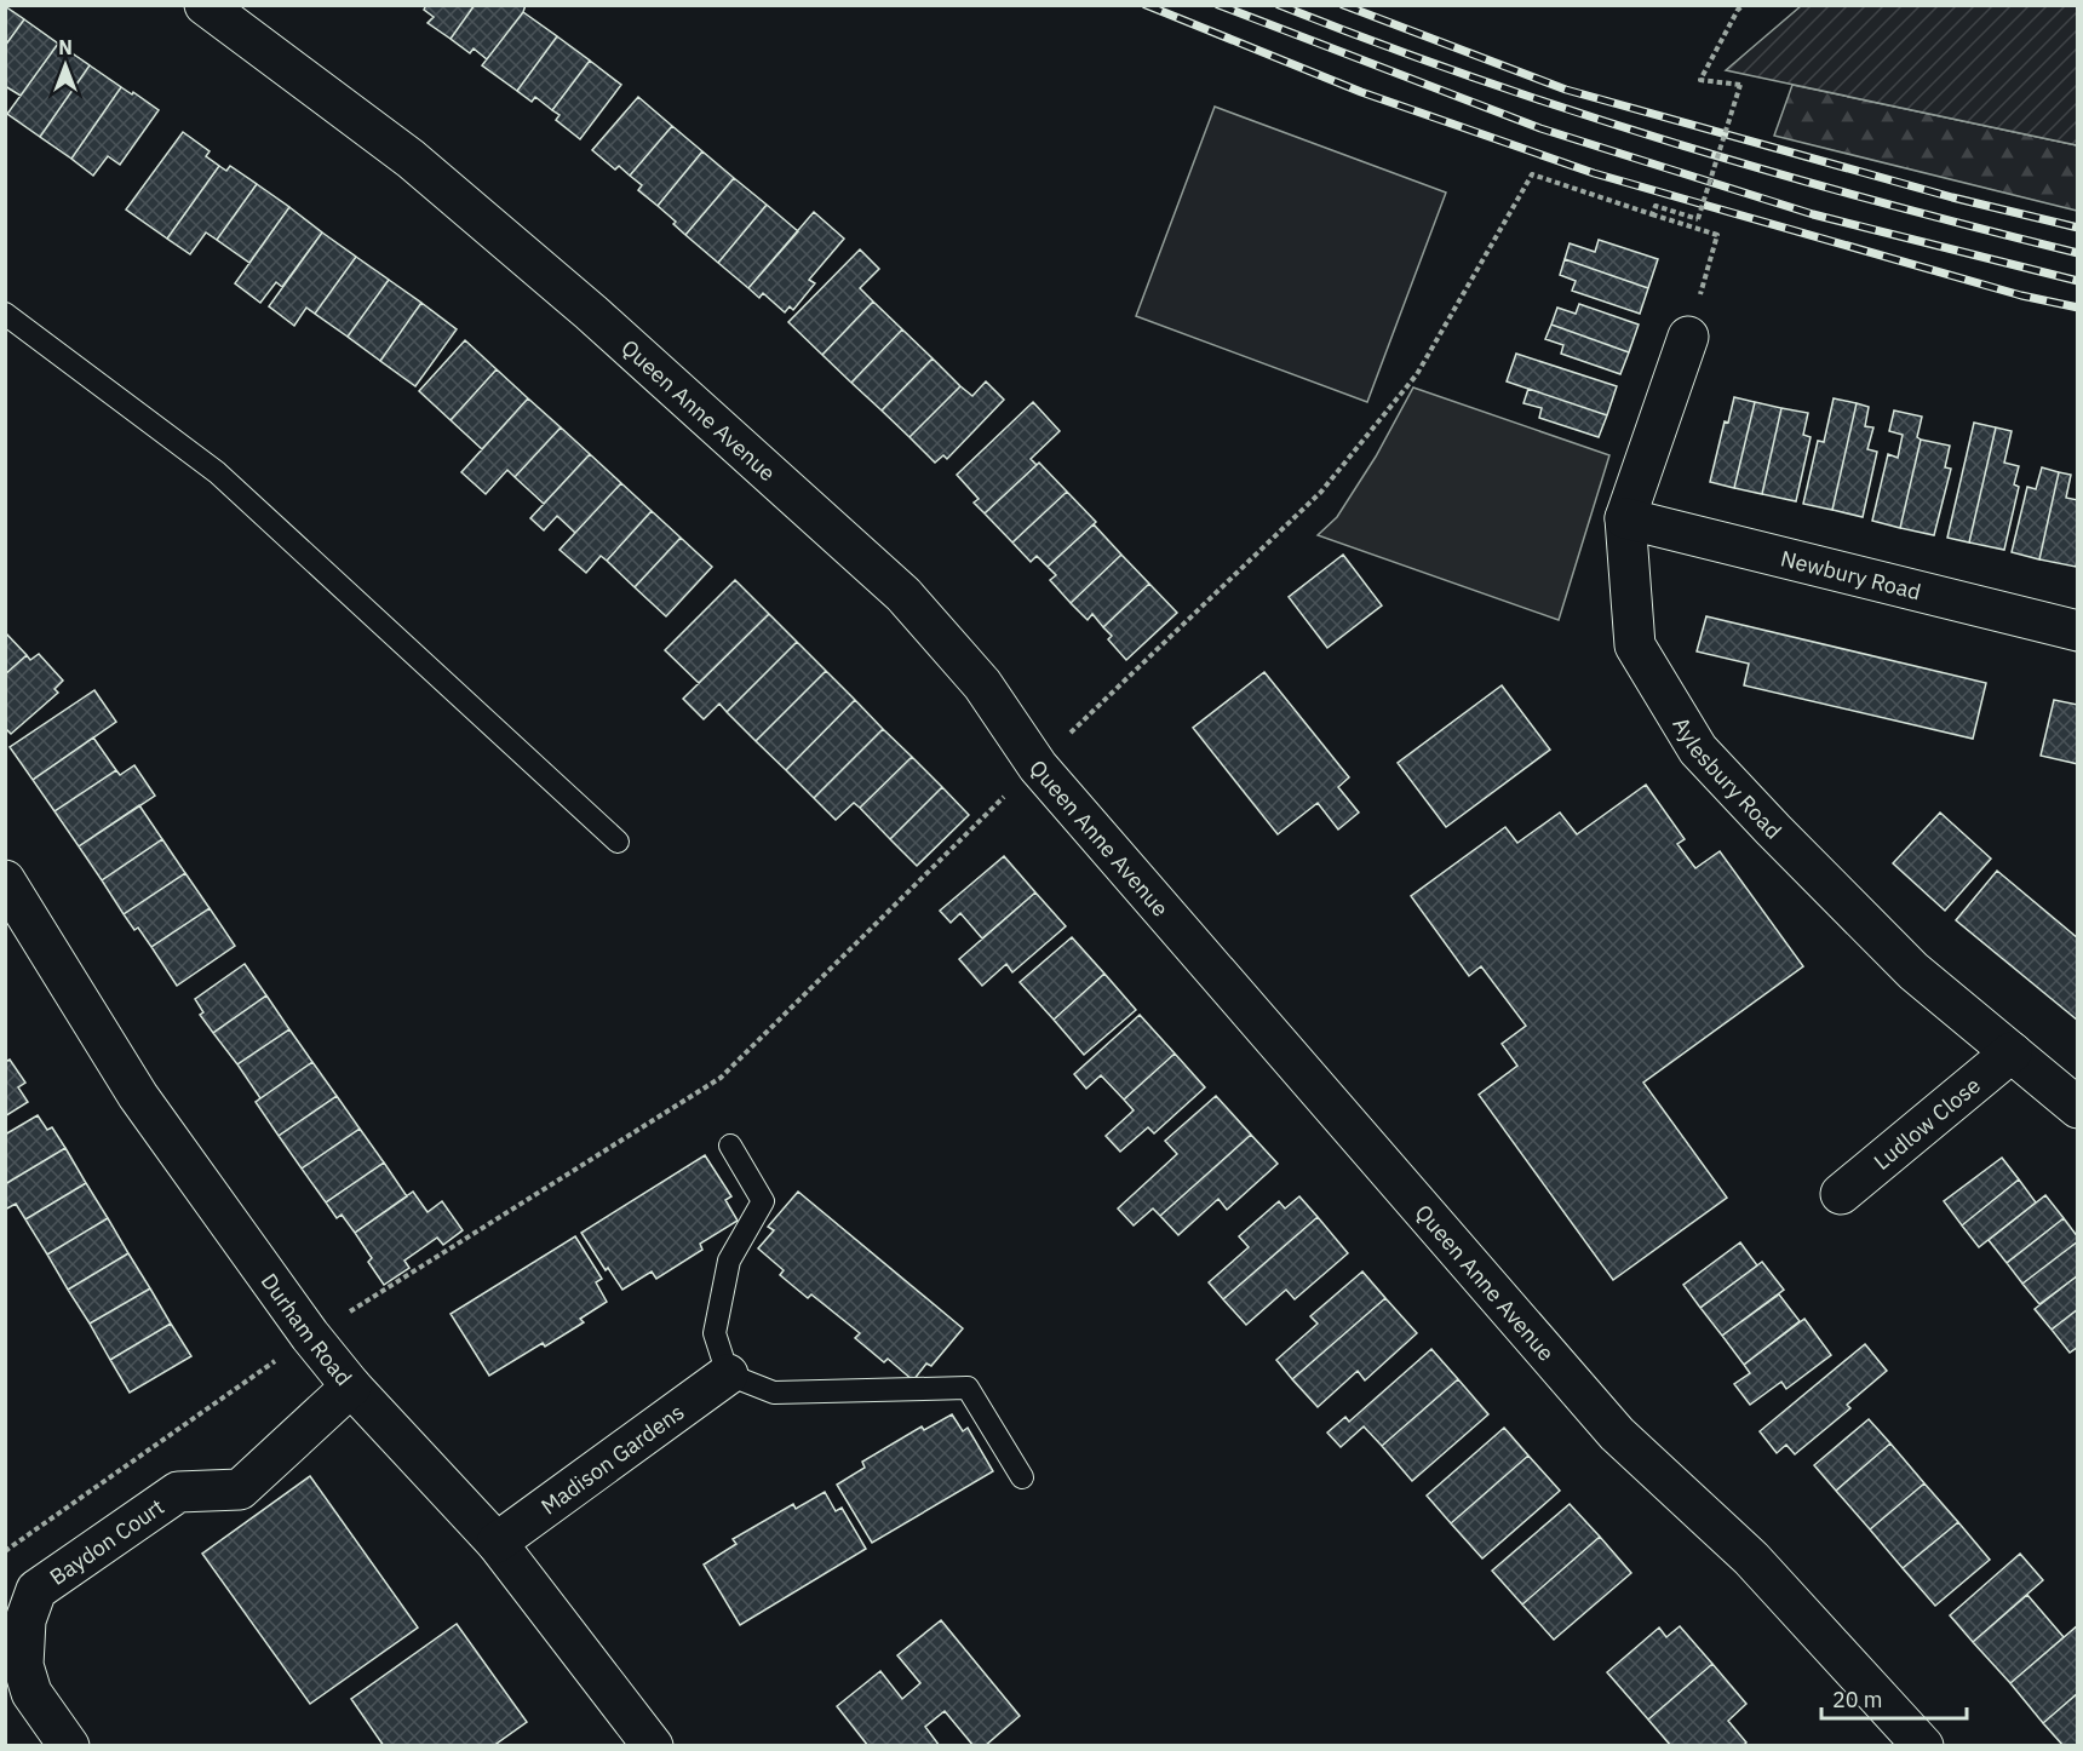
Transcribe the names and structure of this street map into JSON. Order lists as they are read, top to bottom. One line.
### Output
{"streets":{"street":["Queen Anne Avenue","Newbury Road","Aylesbury Road","Ludlow Close","Durham Road","Madison Gardens","Baydon Court"]},"crossings":[["Newbury Road","Aylesbury Road"],["Aylesbury Road","Ludlow Close"],["Durham Road","Madison Gardens"],["Durham Road","Baydon Court"]],"scale_bar":"20 m","north":"top"}
